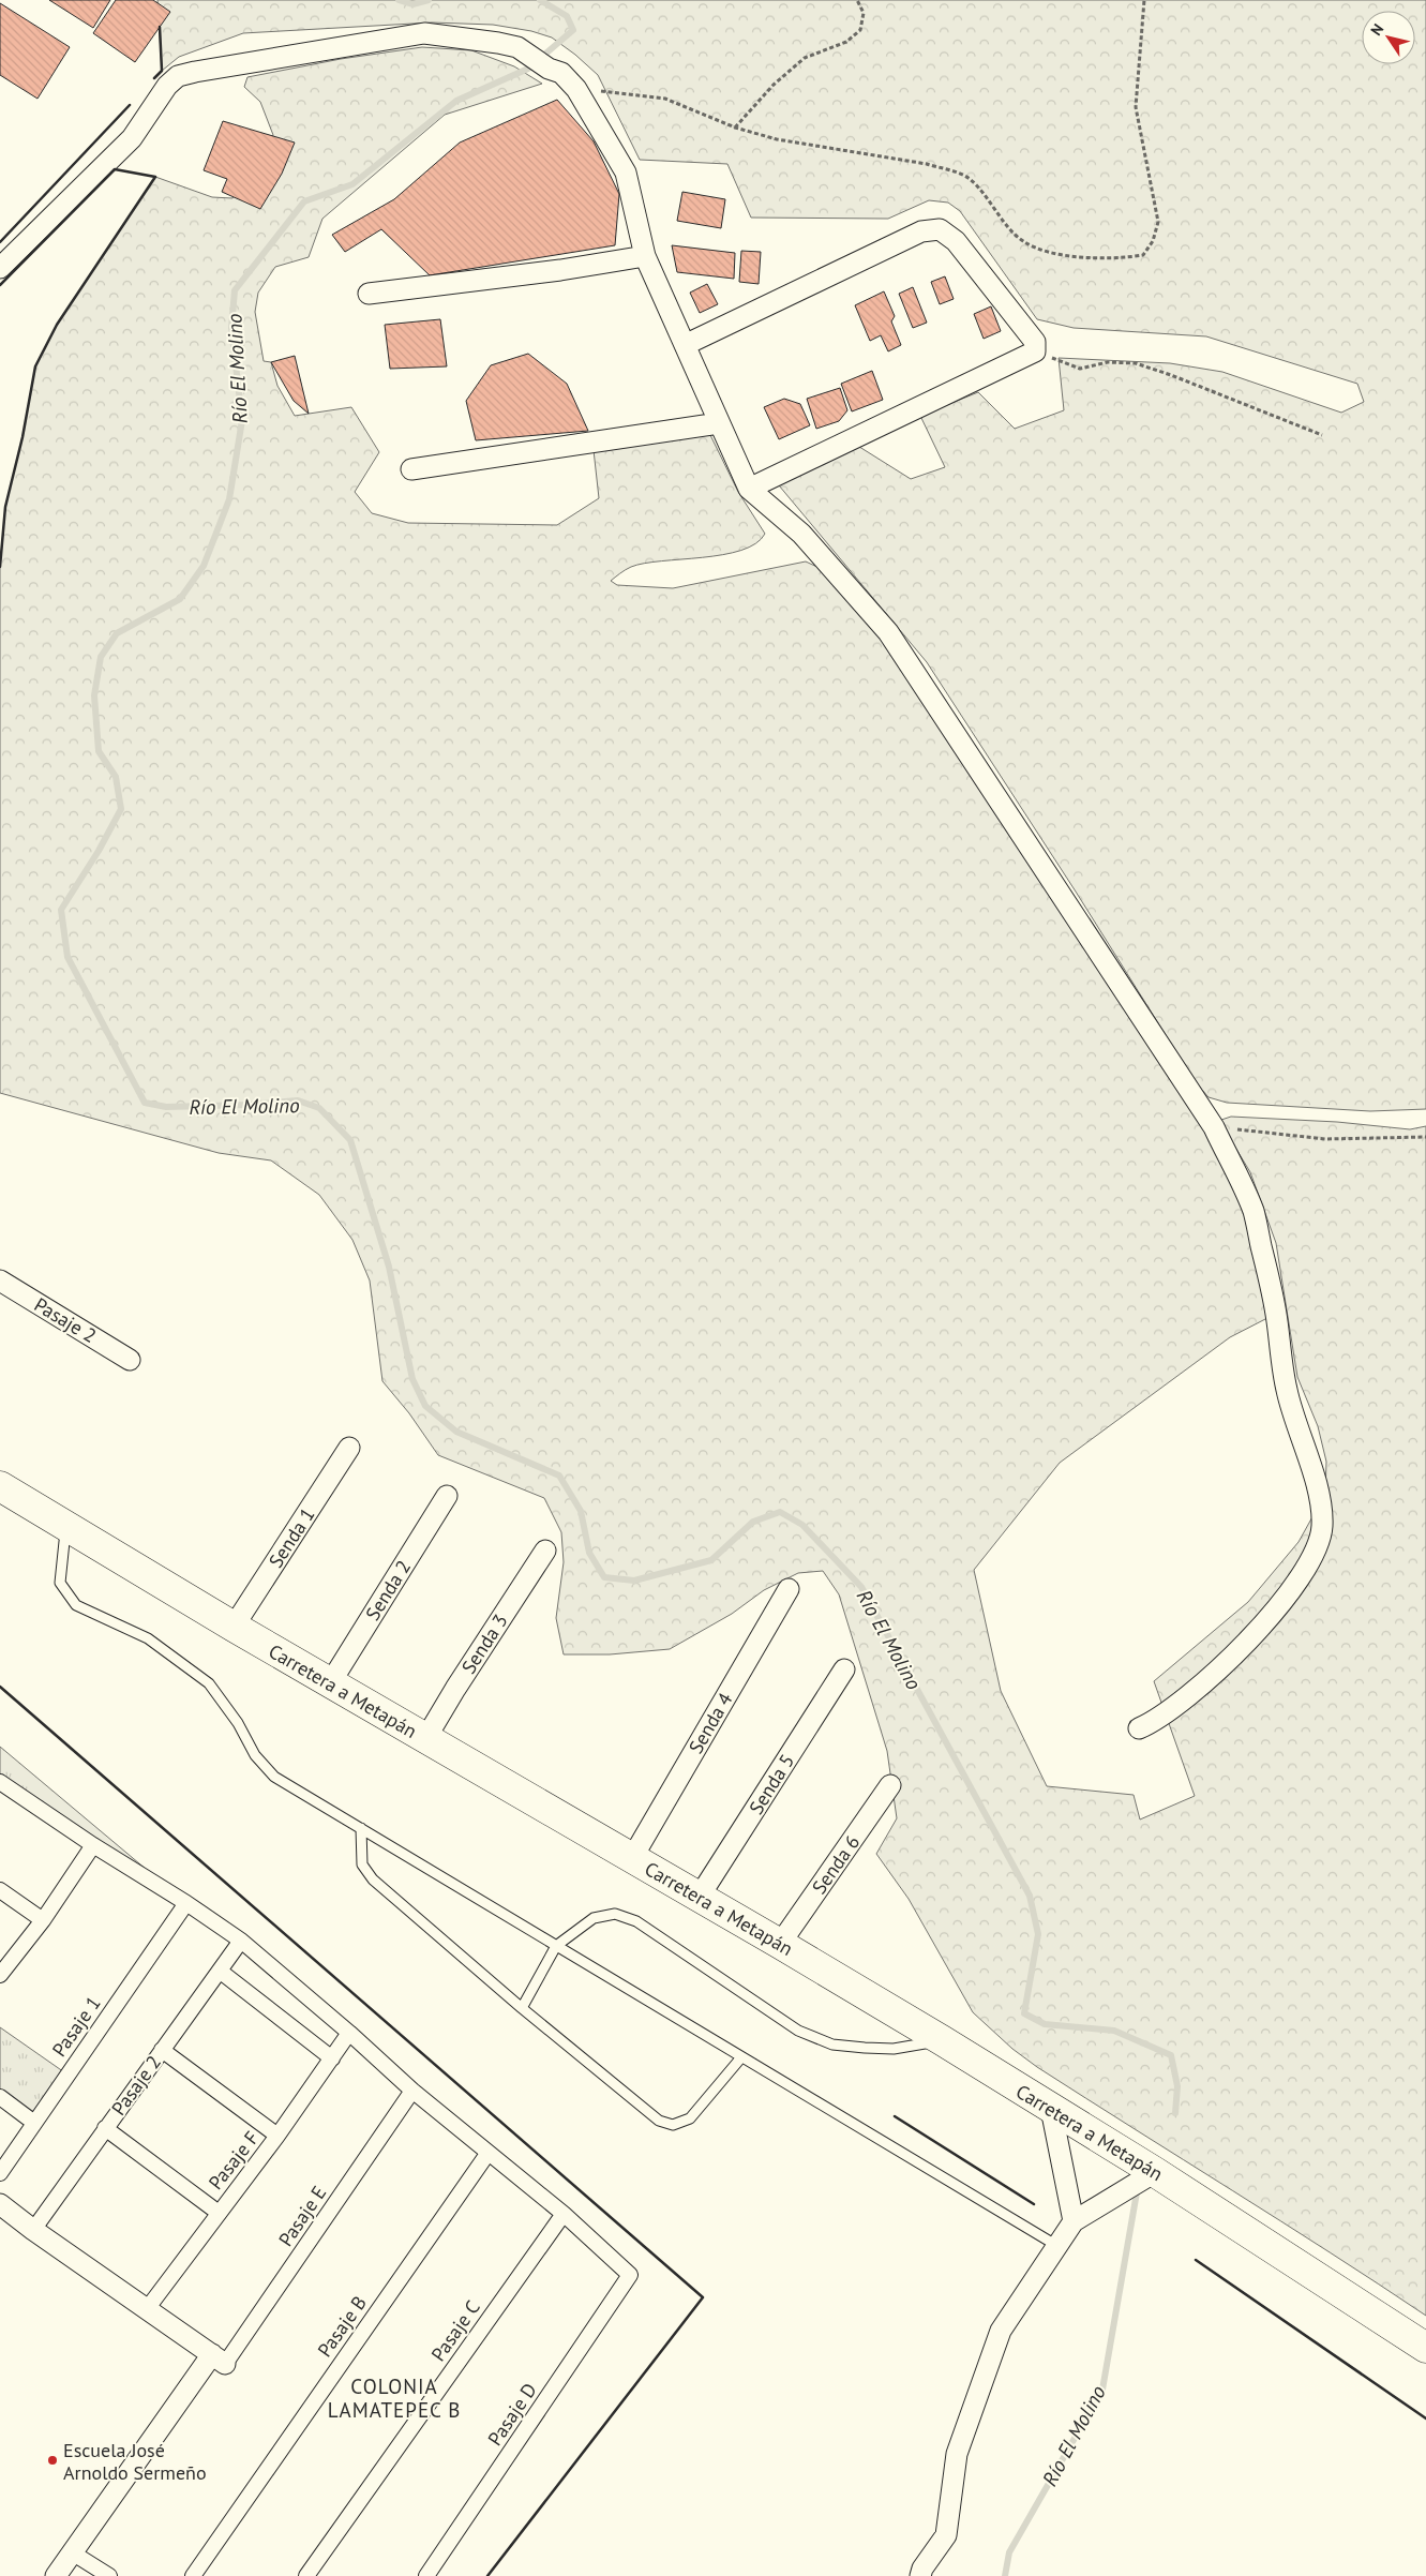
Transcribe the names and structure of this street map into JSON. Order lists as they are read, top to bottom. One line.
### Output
{"streets":{"main road":["Carretera a Metapán"],"street":["Pasaje 2","Senda 1","Senda 2","Senda 3","Senda 4","Senda 5","Senda 6","Pasaje 1","Pasaje F","Pasaje E","Pasaje B","Pasaje C","Pasaje D"]},"crossings":[["Senda 1","Carretera a Metapán"],["Senda 2","Carretera a Metapán"],["Senda 3","Carretera a Metapán"],["Carretera a Metapán","Senda 4"],["Carretera a Metapán","Senda 5"],["Carretera a Metapán","Senda 6"],["Pasaje C","Pasaje D"]],"districts":["COLONIA LAMATEPEC B"],"water":["Río El Molino"],"places":["Escuela José Arnoldo Sermeño"],"north":"top left"}
